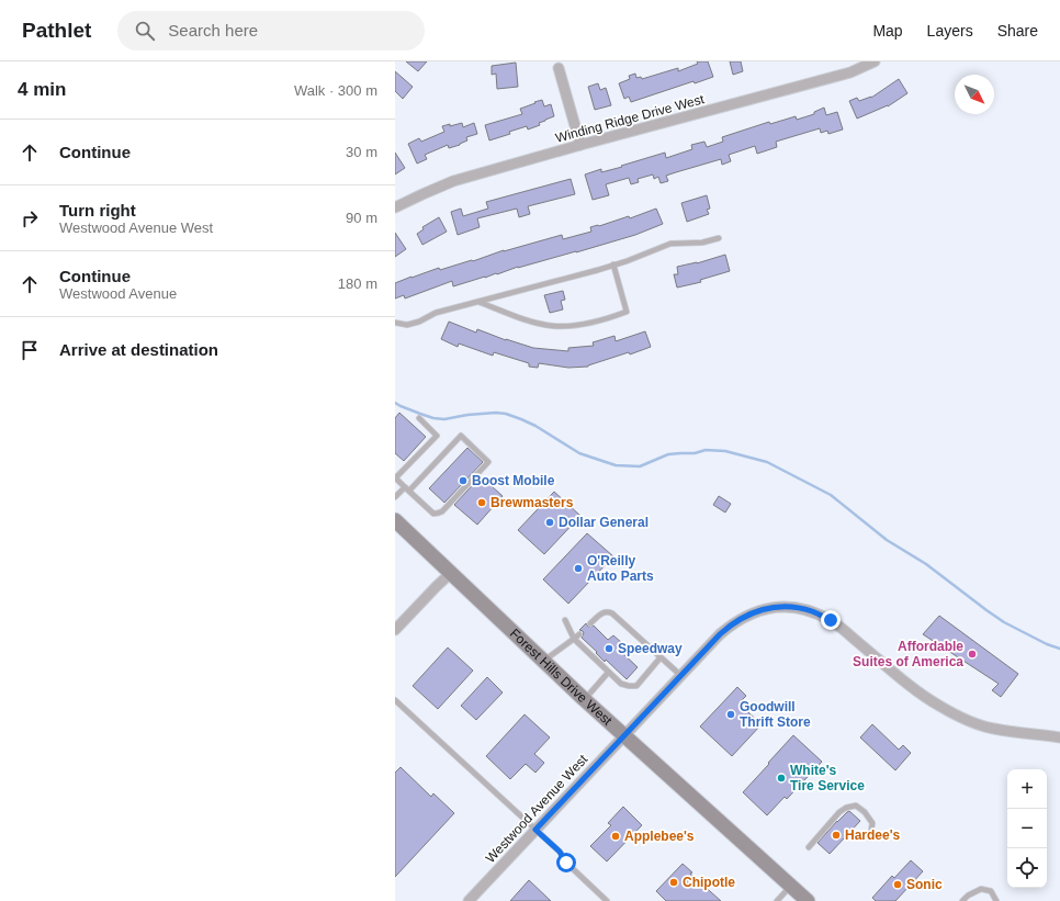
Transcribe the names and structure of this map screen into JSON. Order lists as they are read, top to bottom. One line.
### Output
{"streets":{"main road":["Forest Hills Drive West"],"street":["Winding Ridge Drive West","Westwood Avenue West"]},"crossings":[["Forest Hills Drive West","Westwood Avenue West"]],"places":["Boost Mobile","Brewmasters","Dollar General","O'Reilly Auto Parts","Speedway","Affordable Suites of America","Goodwill Thrift Store","White's Tire Service","Hardee's","Applebee's","Chipotle","Sonic"],"north":"bottom right","page":{"header":"Pathlet","search":"Search here","nav":["Map","Layers","Share"],"heading":["4 min","Walk · 300 m"],"list":[["Continue","30 m"],["Turn right","Westwood Avenue West","90 m"],["Continue","Westwood Avenue","180 m"],"Arrive at destination"],"map_buttons":["+","−"]}}
